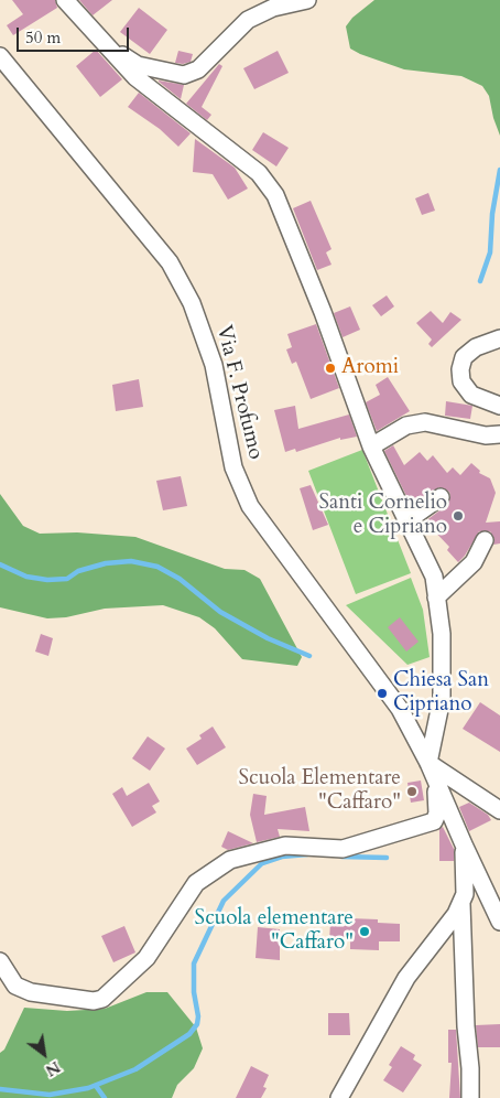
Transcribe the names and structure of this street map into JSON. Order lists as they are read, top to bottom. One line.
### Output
{"streets":{"street":["Via F. Profumo"]},"places":["Aromi","Santi Cornelio e Cipriano","Chiesa San Cipriano","Scuola Elementare \"Caffaro\"","Scuola elementare \"Caffaro\""],"scale_bar":"50 m","north":"bottom right"}
